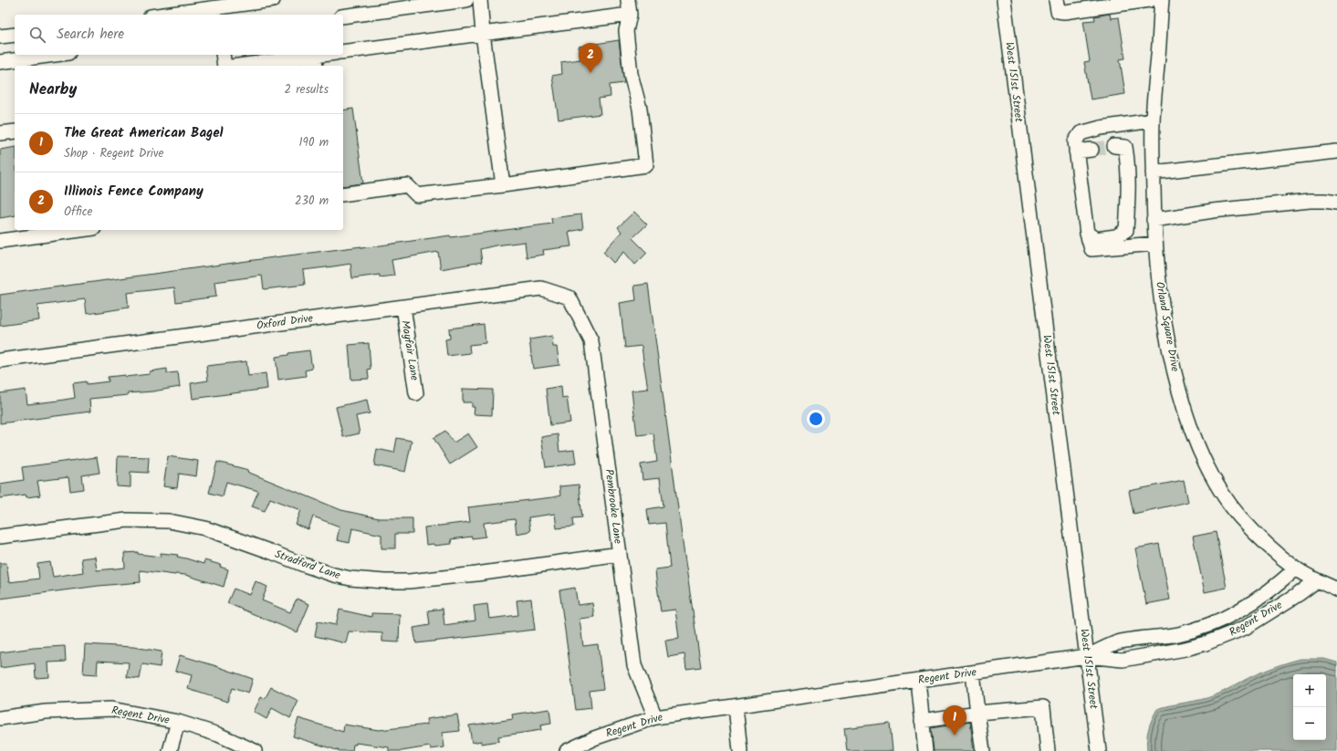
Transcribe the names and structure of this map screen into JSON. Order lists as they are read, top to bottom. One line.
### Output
{"streets":{"street":["West 151st Street","Oxford Drive","Orland Square Drive","Mayfair Lane","Pembrooke Lane","Stradford Lane","Regent Drive"]},"crossings":[["West 151st Street","Regent Drive"],["Oxford Drive","Mayfair Lane"],["Oxford Drive","Pembrooke Lane"],["Orland Square Drive","Regent Drive"],["Pembrooke Lane","Stradford Lane"],["Pembrooke Lane","Regent Drive"]],"page":{"search":"Search here","pins":["2","1"],"heading":["Nearby","2 results"],"list":[{"mark":"1","name":"The Great American Bagel","note":"Shop · Regent Drive","value":"190 m"},{"mark":"2","name":"Illinois Fence Company","note":"Office","value":"230 m"}],"map_buttons":["+","−"]}}
